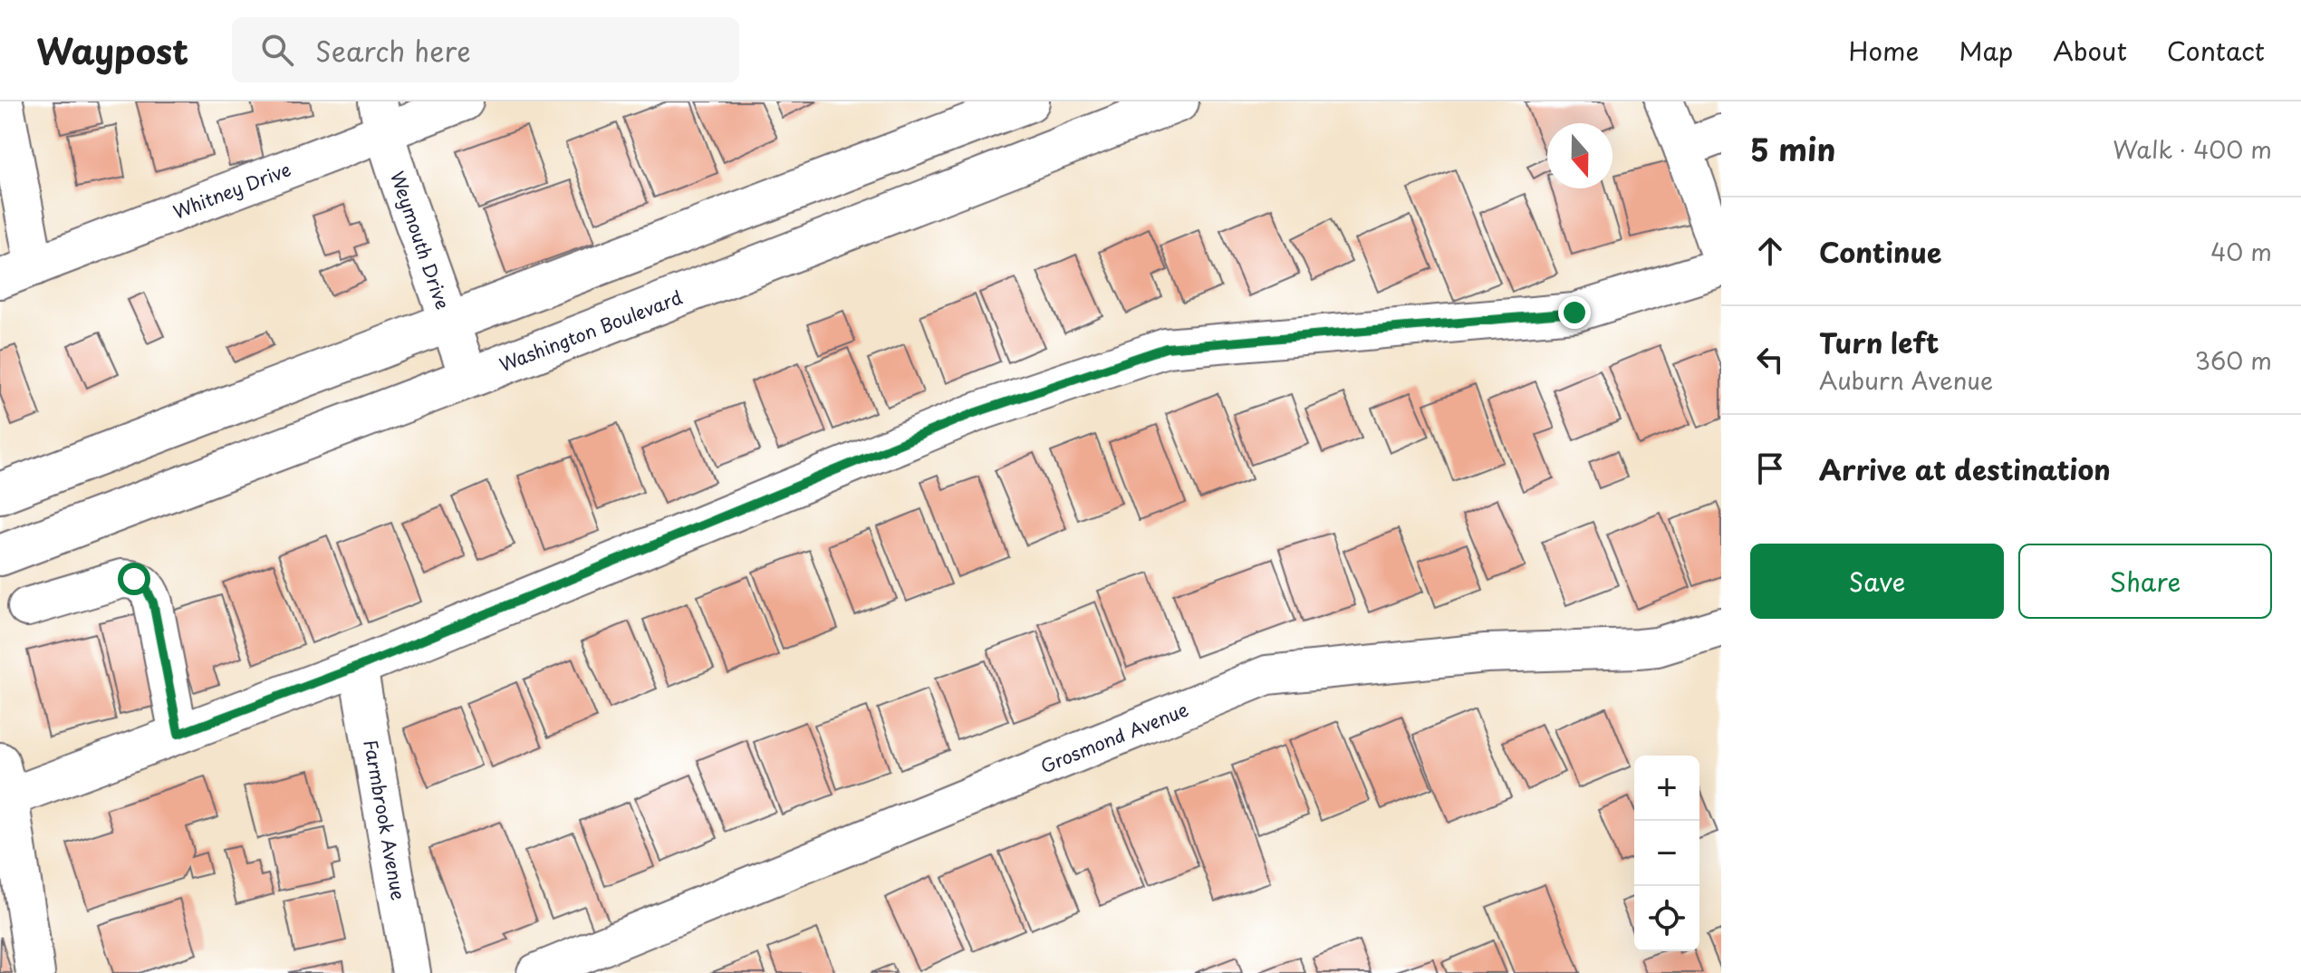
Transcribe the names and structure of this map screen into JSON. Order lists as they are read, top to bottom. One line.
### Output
{"streets":{"highway":["Washington Boulevard"],"street":["Whitney Drive","Weymouth Drive","Grosmond Avenue","Farmbrook Avenue"]},"crossings":[["Whitney Drive","Weymouth Drive"],["Weymouth Drive","Washington Boulevard"]],"north":"bottom","page":{"header":"Waypost","search":"Search here","nav":["Home","Map","About","Contact"],"heading":["5 min","Walk · 400 m"],"list":[["Continue","40 m"],["Turn left","Auburn Avenue","360 m"],"Arrive at destination"],"buttons":["Save","Share"],"map_buttons":["+","−"]}}
